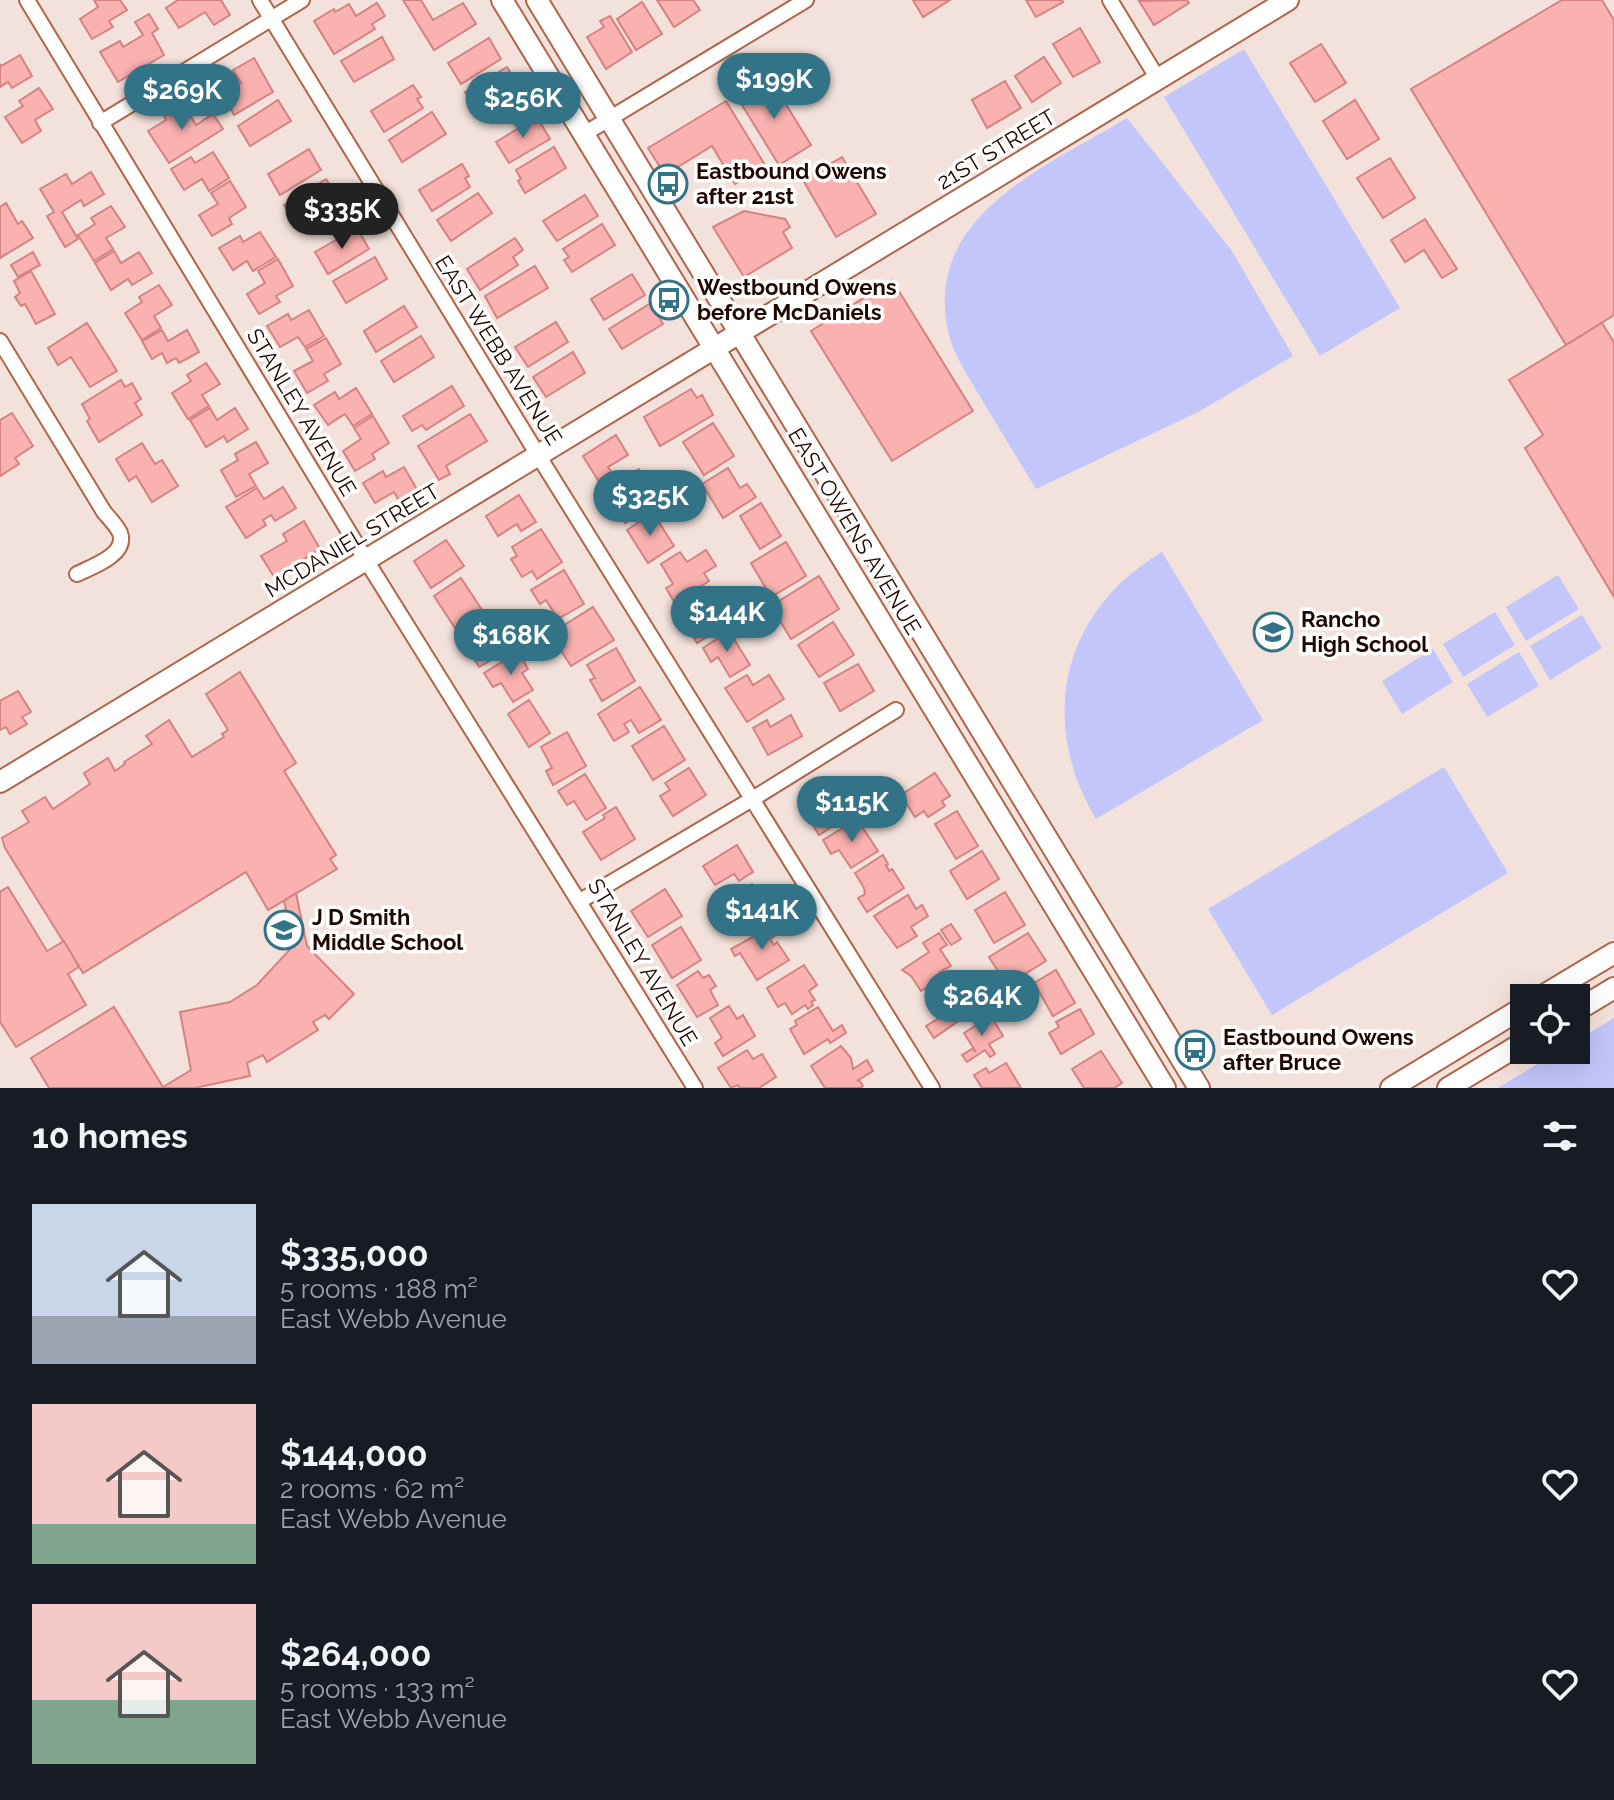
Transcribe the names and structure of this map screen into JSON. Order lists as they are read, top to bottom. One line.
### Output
{"streets":{"main road":["21ST STREET","EAST OWENS AVENUE","MCDANIEL STREET"],"street":["EAST WEBB AVENUE","STANLEY AVENUE"]},"crossings":[["21ST STREET","EAST OWENS AVENUE"],["21ST STREET","MCDANIEL STREET"],["EAST WEBB AVENUE","MCDANIEL STREET"],["STANLEY AVENUE","MCDANIEL STREET"],["EAST OWENS AVENUE","MCDANIEL STREET"]],"places":{"bus stop":["Eastbound Owens after 21st","Westbound Owens before McDaniels","Eastbound Owens after Bruce"],"school or university":["Rancho High School","J D Smith Middle School"]},"page":{"price":["$199K","$269K","$256K","$335K","$325K","$144K","$168K","$115K","$141K","$264K"],"heading":"10 homes","list":[{"name":"$335,000","note":"5 rooms · 188 m² · East Webb Avenue"},{"name":"$144,000","note":"2 rooms · 62 m² · East Webb Avenue"},{"name":"$264,000","note":"5 rooms · 133 m² · East Webb Avenue"}]}}
